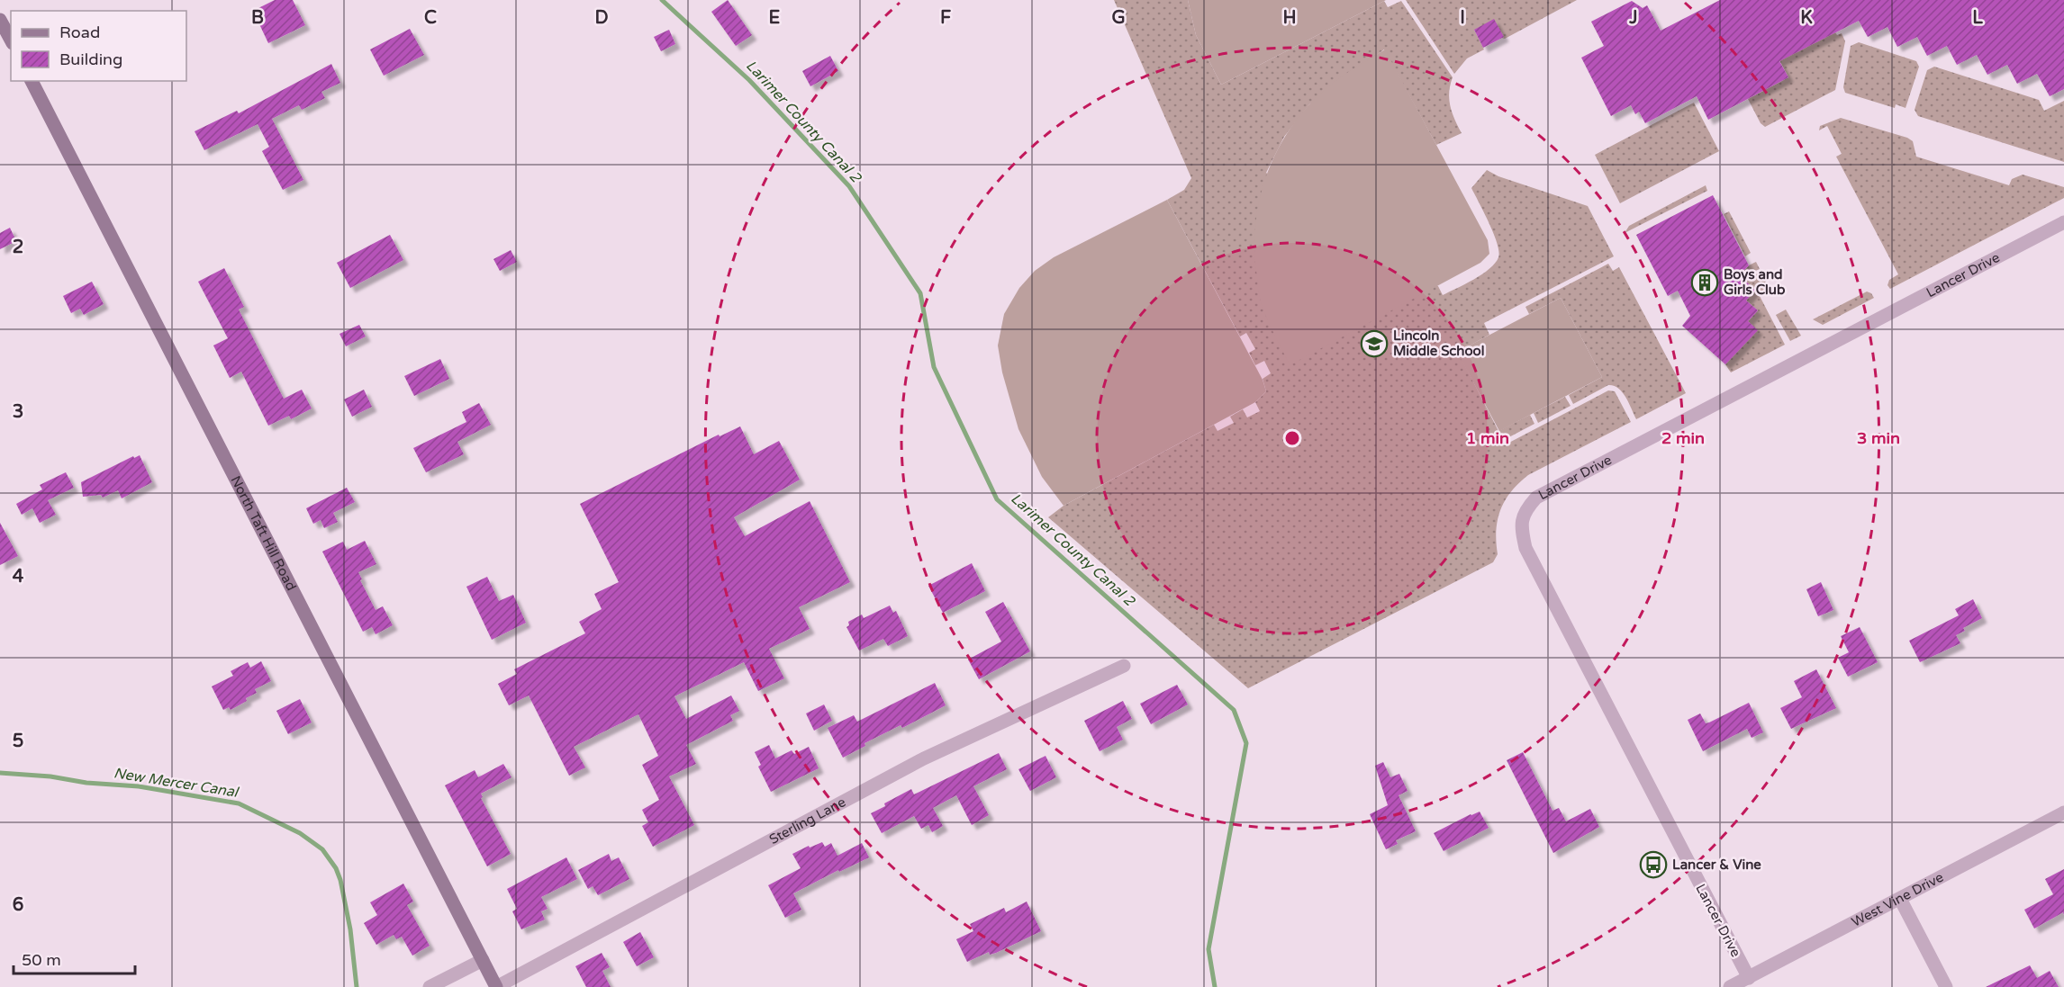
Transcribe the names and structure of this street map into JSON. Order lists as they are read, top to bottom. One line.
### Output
{"streets":{"main road":["North Taft Hill Road"],"street":["Lancer Drive","Sterling Lane","West Vine Drive"]},"crossings":[["Lancer Drive","West Vine Drive"],["North Taft Hill Road","Sterling Lane"]],"water":["Larimer County Canal 2","New Mercer Canal"],"places":{"building":["Boys and Girls Club"],"school or university":["Lincoln Middle School"],"bus stop":["Lancer & Vine"]},"legend":["Road","Building"],"scale_bar":"50 m","grid":{"columns":["B","C","D","E","F","G","H","I","J","K","L"],"rows":["2","3","4","5","6"]},"rings":["1 min","2 min","3 min"]}
